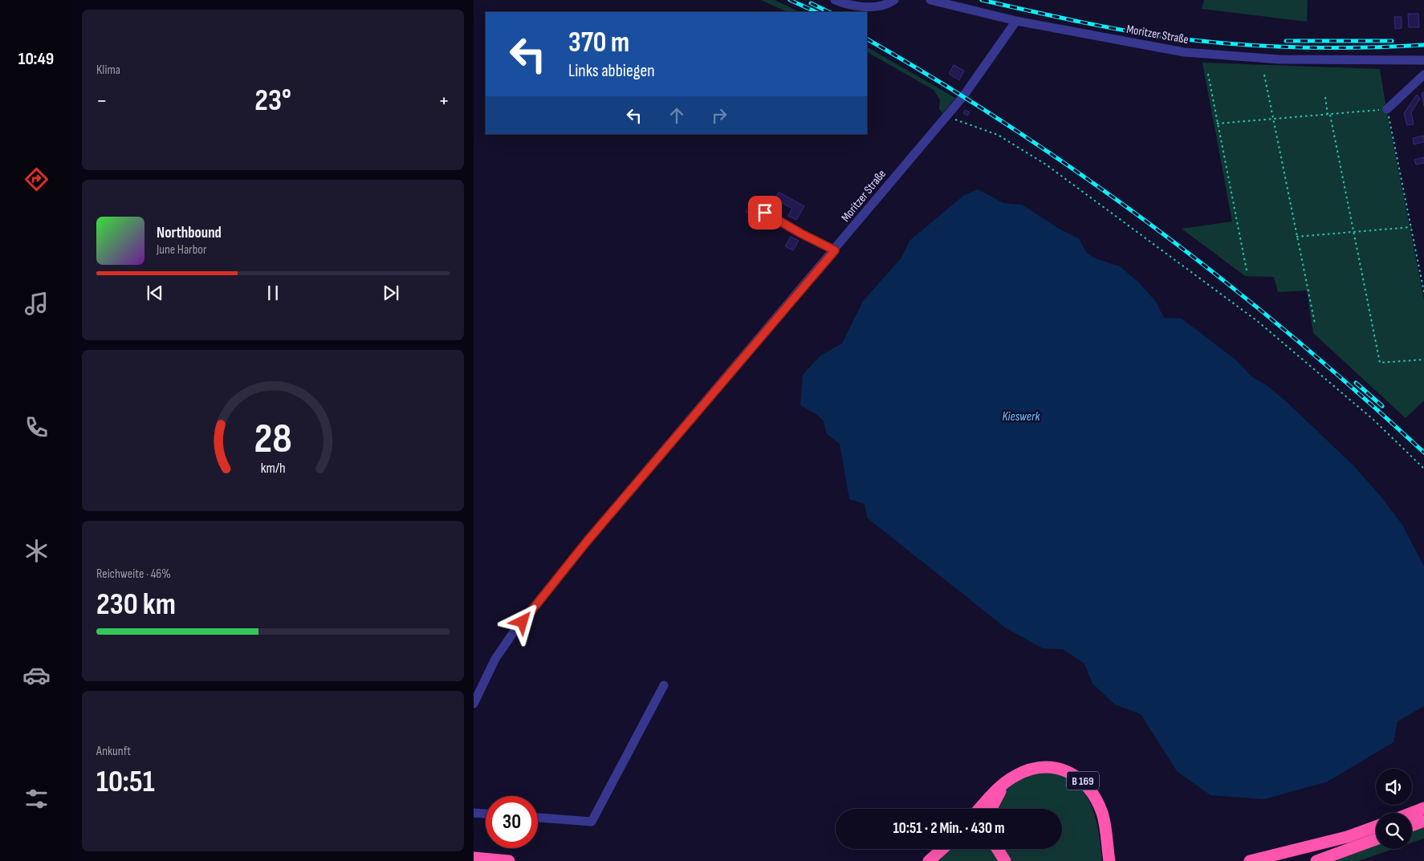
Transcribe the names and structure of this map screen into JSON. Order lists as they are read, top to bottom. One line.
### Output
{"streets":{"highway":["B 169"],"street":["Moritzer Straße"]},"water":["Kieswerk"],"page":{"tabs":"10:49","tile":["Klima",["Reichweite · 46%","230 km"],["Ankunft","10:51"]],"turn":["370 m","Links abbiegen"],"heat":["−","23°","+"],"song":["Northbound","June Harbor"],"limit":"30","trip":"10:51 · 2 Min. · 430 m","gauge":["28","km/h"]}}
